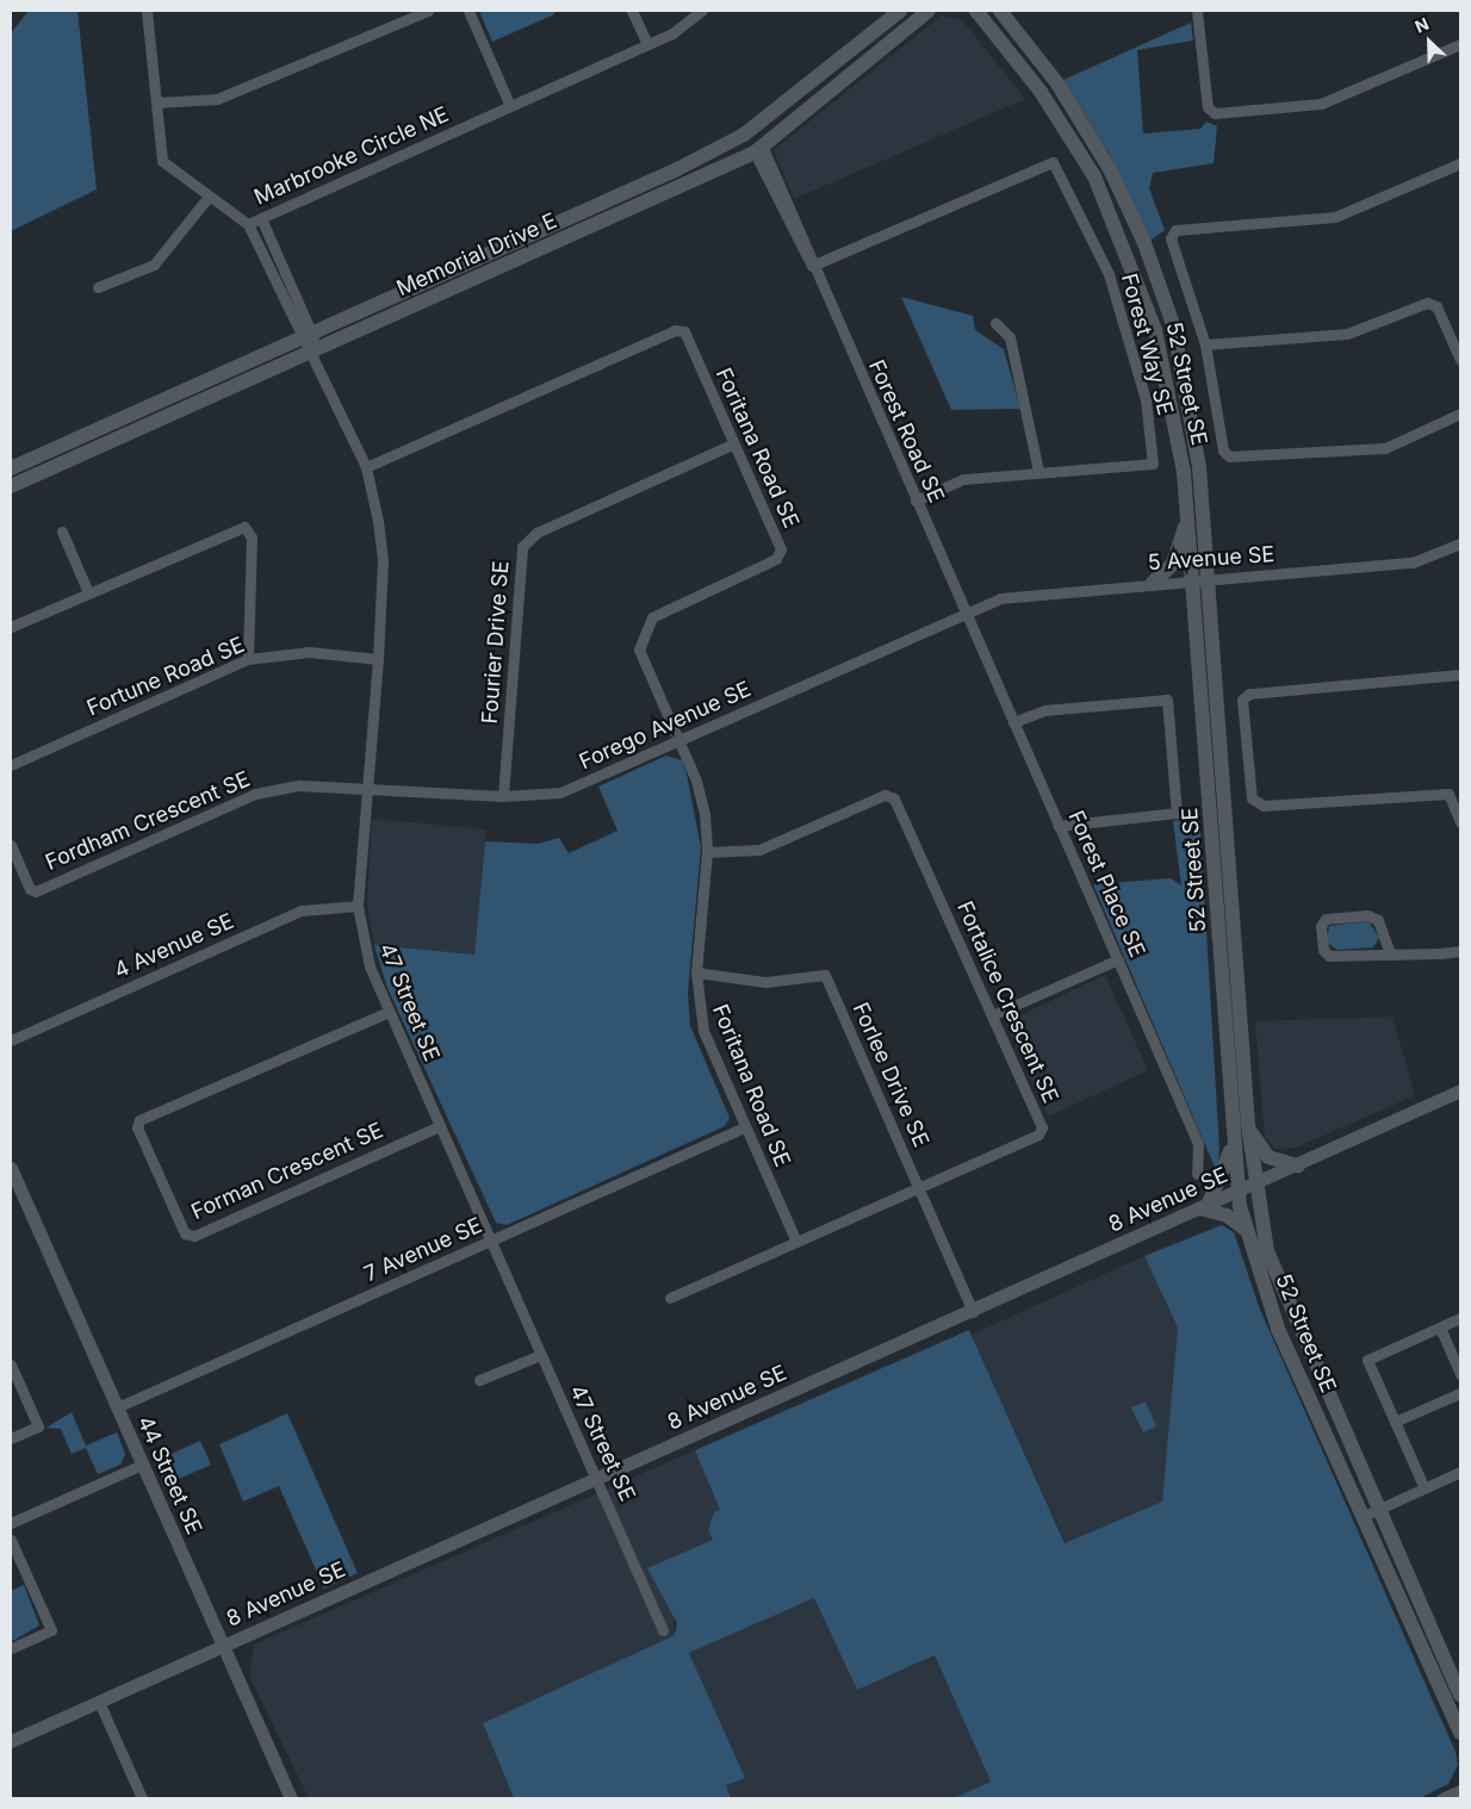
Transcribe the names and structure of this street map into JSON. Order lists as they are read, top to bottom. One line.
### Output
{"streets":{"main road":["Memorial Drive E","52 Street SE"],"street":["Marbrooke Circle NE","Forest Way SE","Forest Road SE","Foritana Road SE","5 Avenue SE","Fourier Drive SE","Fortune Road SE","Forego Avenue SE","Fordham Crescent SE","Forest Place SE","4 Avenue SE","47 Street SE","Fortalice Crescent SE","Forlee Drive SE","Forman Crescent SE","8 Avenue SE","7 Avenue SE","44 Street SE"]},"crossings":[["Memorial Drive E","Forest Road SE"],["Memorial Drive E","47 Street SE"],["Forest Way SE","Forest Road SE"],["52 Street SE","5 Avenue SE"],["52 Street SE","8 Avenue SE"],["Forest Road SE","5 Avenue SE"],["Forest Road SE","Forego Avenue SE"],["Forest Road SE","Forest Place SE"],["Foritana Road SE","Fourier Drive SE"],["Foritana Road SE","Forego Avenue SE"],["Foritana Road SE","47 Street SE"],["Foritana Road SE","Fortalice Crescent SE"],["Foritana Road SE","Forlee Drive SE"],["Foritana Road SE","7 Avenue SE"],["5 Avenue SE","Forego Avenue SE"],["5 Avenue SE","Forest Place SE"],["Fourier Drive SE","Forego Avenue SE"],["Fortune Road SE","47 Street SE"],["Forego Avenue SE","Fordham Crescent SE"],["Forego Avenue SE","Forest Place SE"],["Forego Avenue SE","47 Street SE"],["Fordham Crescent SE","47 Street SE"],["4 Avenue SE","47 Street SE"],["47 Street SE","Forman Crescent SE"],["47 Street SE","8 Avenue SE"],["47 Street SE","7 Avenue SE"],["Fortalice Crescent SE","Forlee Drive SE"],["Forlee Drive SE","8 Avenue SE"],["8 Avenue SE","44 Street SE"],["7 Avenue SE","44 Street SE"]],"north":"top left"}
